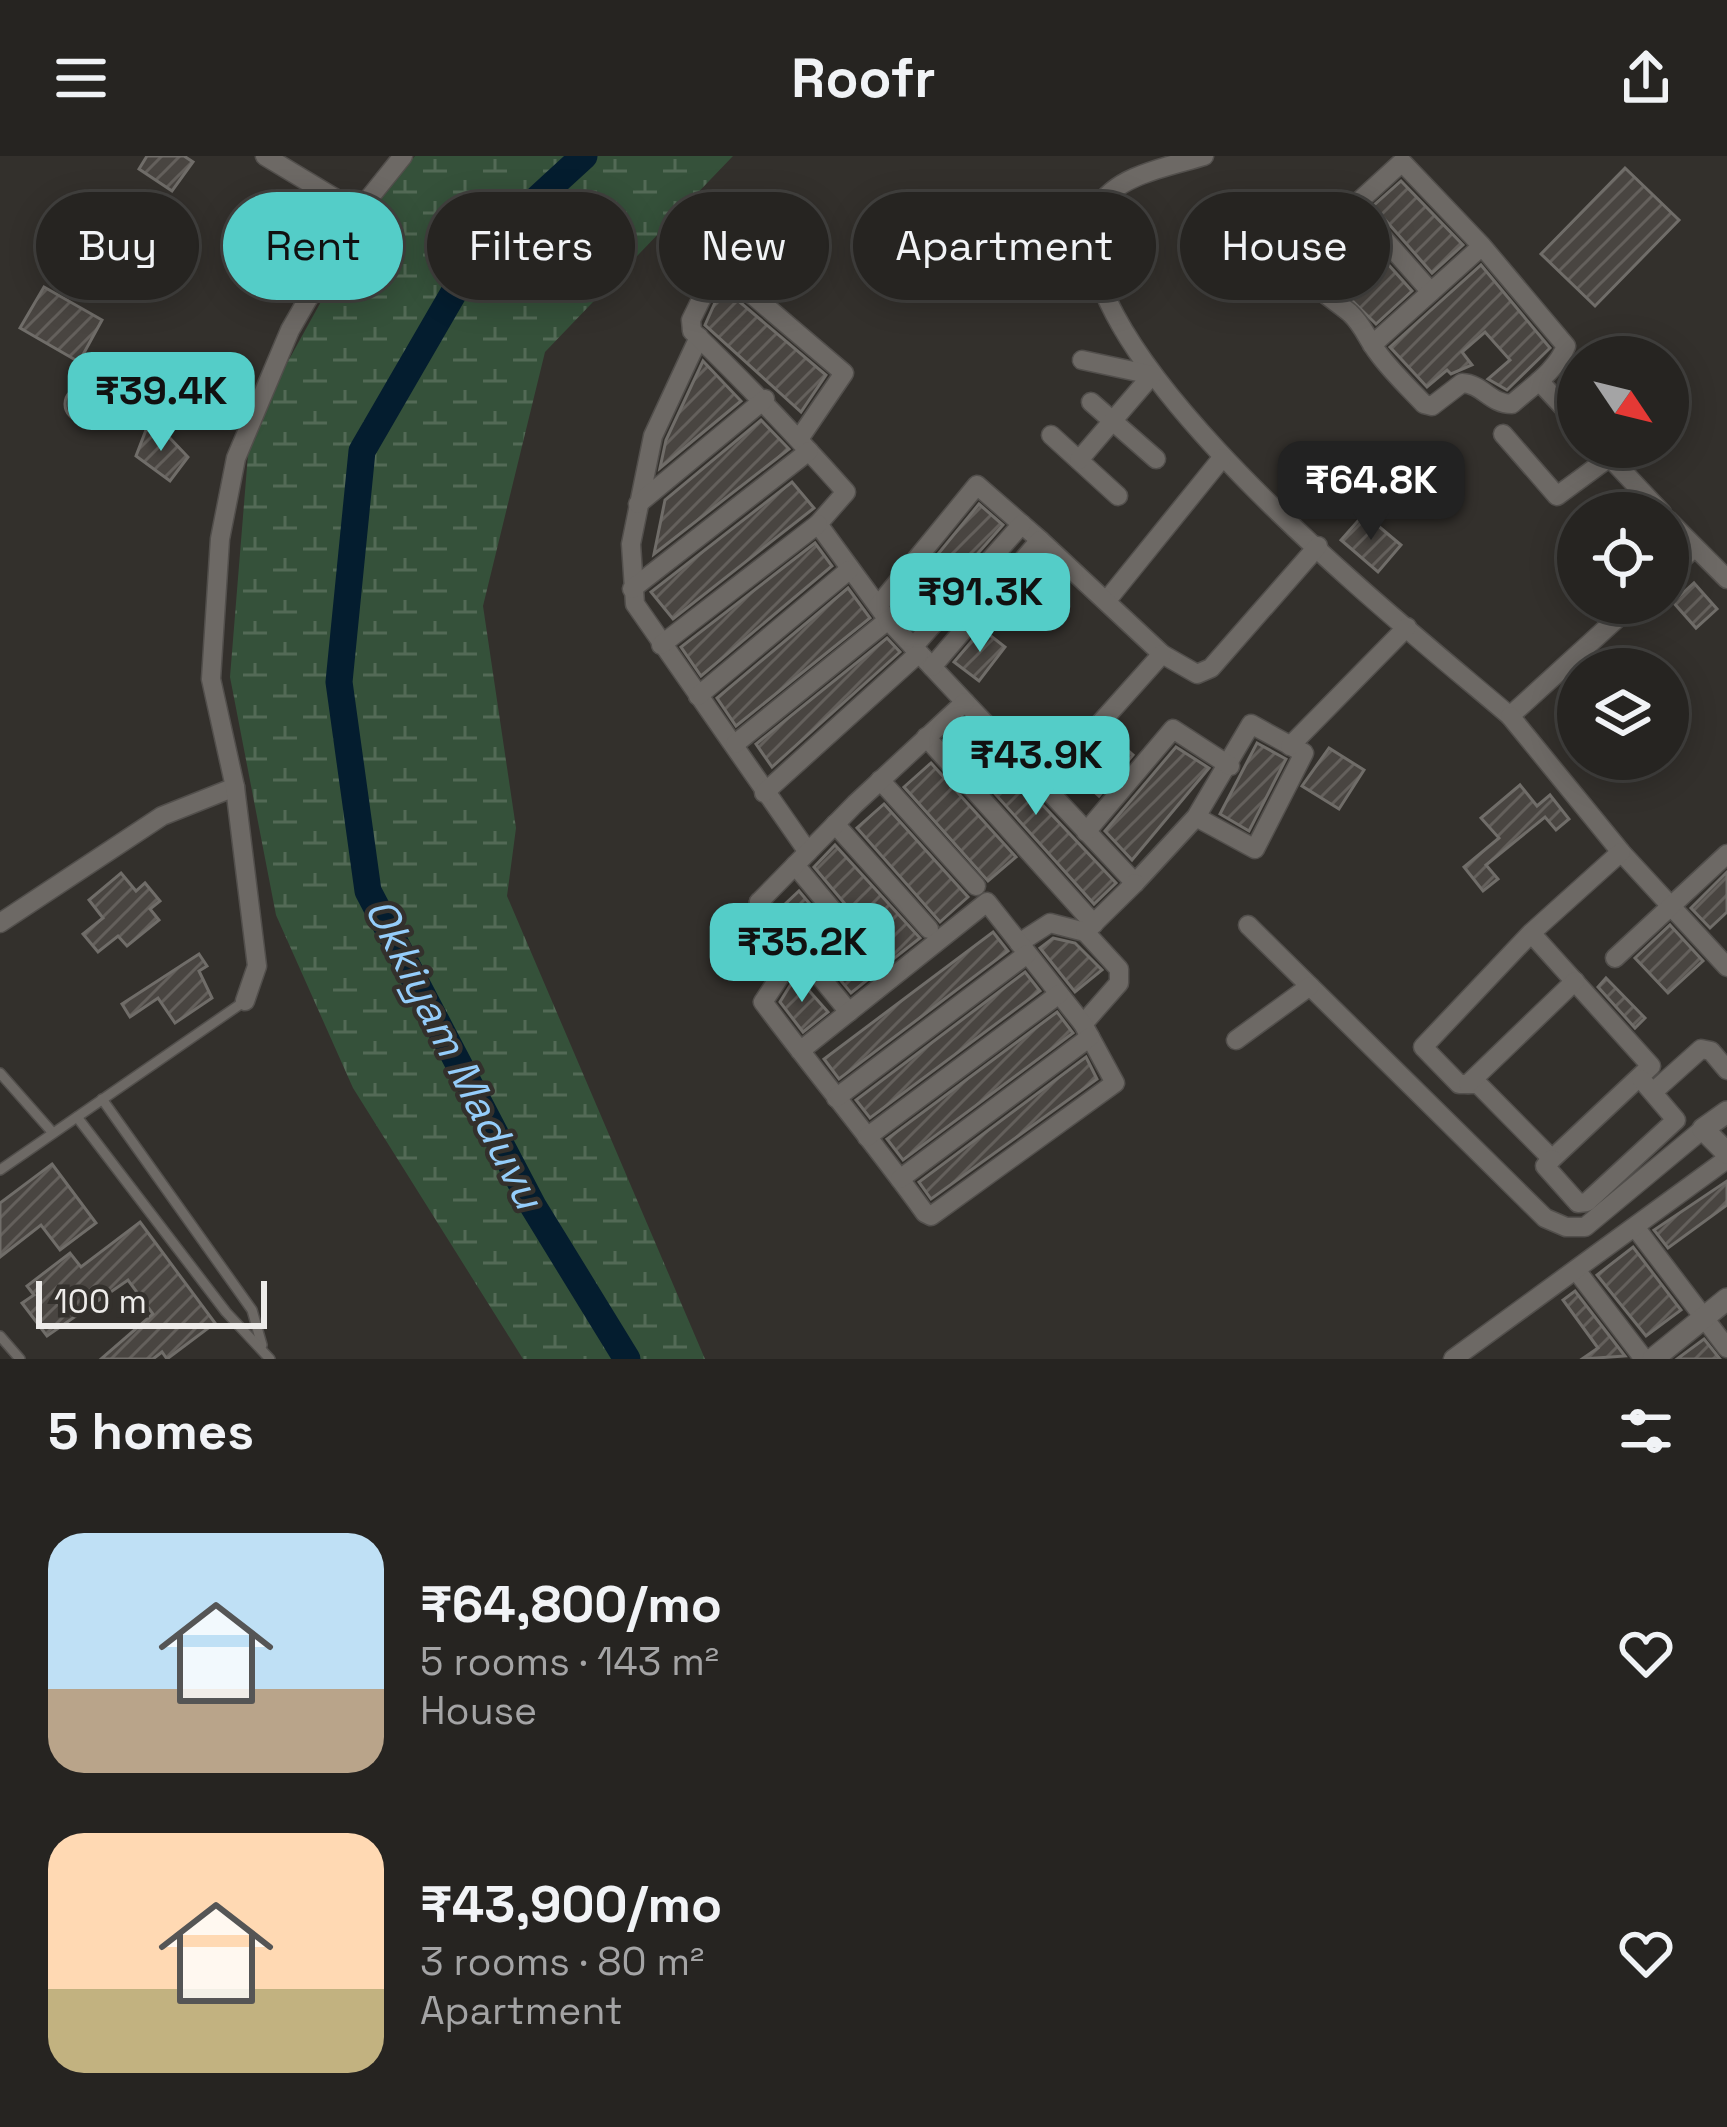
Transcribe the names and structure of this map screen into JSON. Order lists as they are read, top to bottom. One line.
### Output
{"water":["Okkiyam Maduvu"],"scale_bar":"100 m","north":"bottom right","page":{"header":"Roofr","chip":["Buy","Rent","Filters","New","Apartment","House"],"price":["₹39.4K","₹64.8K","₹91.3K","₹43.9K","₹35.2K"],"scale":"100 m","heading":"5 homes","list":[{"name":"₹64,800/mo","note":"5 rooms · 143 m² · House"},{"name":"₹43,900/mo","note":"3 rooms · 80 m² · Apartment"}]}}
